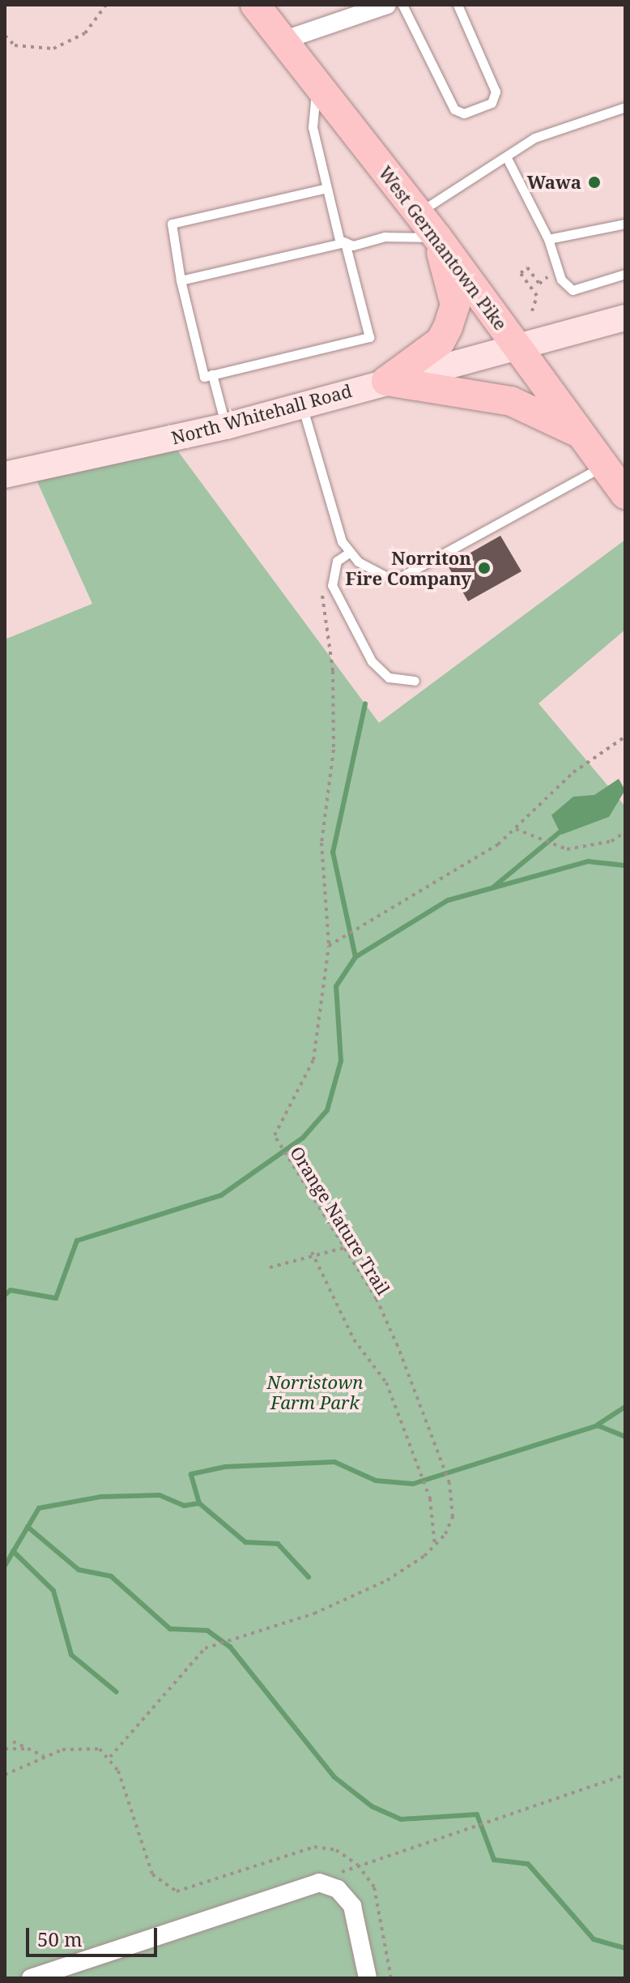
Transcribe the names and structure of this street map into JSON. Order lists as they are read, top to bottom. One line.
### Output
{"streets":{"main road":["West Germantown Pike","North Whitehall Road"],"path":["Orange Nature Trail"]},"crossings":[["West Germantown Pike","North Whitehall Road"]],"parks":["Norristown Farm Park"],"places":["Wawa","Norriton Fire Company"],"scale_bar":"50 m"}
